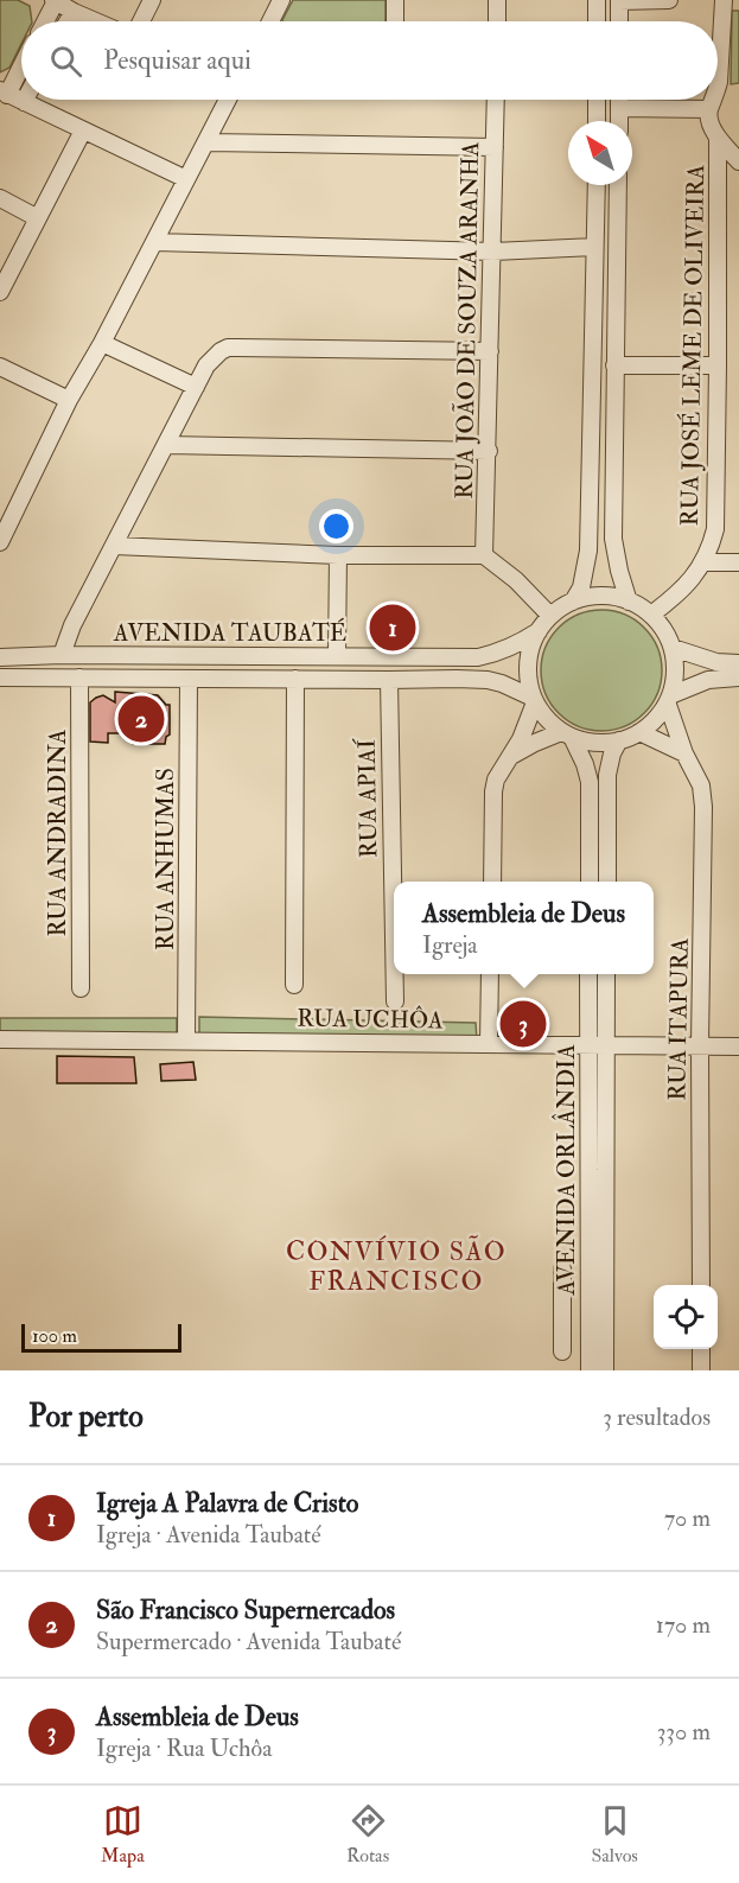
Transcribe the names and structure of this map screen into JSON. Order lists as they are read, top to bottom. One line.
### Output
{"streets":{"street":["RUA JOÃO DE SOUZA ARANHA","RUA JOSÉ LEME DE OLIVEIRA","AVENIDA TAUBATÉ","RUA APIAÍ","RUA ANDRADINA","RUA ANHUMAS","RUA UCHÔA","RUA ITAPURA","AVENIDA ORLÂNDIA"]},"crossings":[["RUA JOSÉ LEME DE OLIVEIRA","AVENIDA TAUBATÉ"],["RUA JOSÉ LEME DE OLIVEIRA","RUA ITAPURA"],["AVENIDA TAUBATÉ","RUA APIAÍ"],["AVENIDA TAUBATÉ","RUA ANDRADINA"],["AVENIDA TAUBATÉ","RUA ANHUMAS"],["AVENIDA TAUBATÉ","RUA ITAPURA"],["RUA ANHUMAS","RUA UCHÔA"],["RUA UCHÔA","RUA ITAPURA"],["RUA UCHÔA","AVENIDA ORLÂNDIA"]],"districts":["CONVÍVIO SÃO FRANCISCO"],"scale_bar":"100 m","north":"top left","page":{"search":"Pesquisar aqui","pins":["1","2","3"],"popup":["Assembleia de Deus","Igreja"],"scale":"100 m","heading":["Por perto","3 resultados"],"list":[{"mark":"1","name":"Igreja A Palavra de Cristo","note":"Igreja · Avenida Taubaté","value":"70 m"},{"mark":"2","name":"São Francisco Supernercados","note":"Supermercado · Avenida Taubaté","value":"170 m"},{"mark":"3","name":"Assembleia de Deus","note":"Igreja · Rua Uchôa","value":"330 m"}],"nav":["Mapa","Rotas","Salvos"]}}
